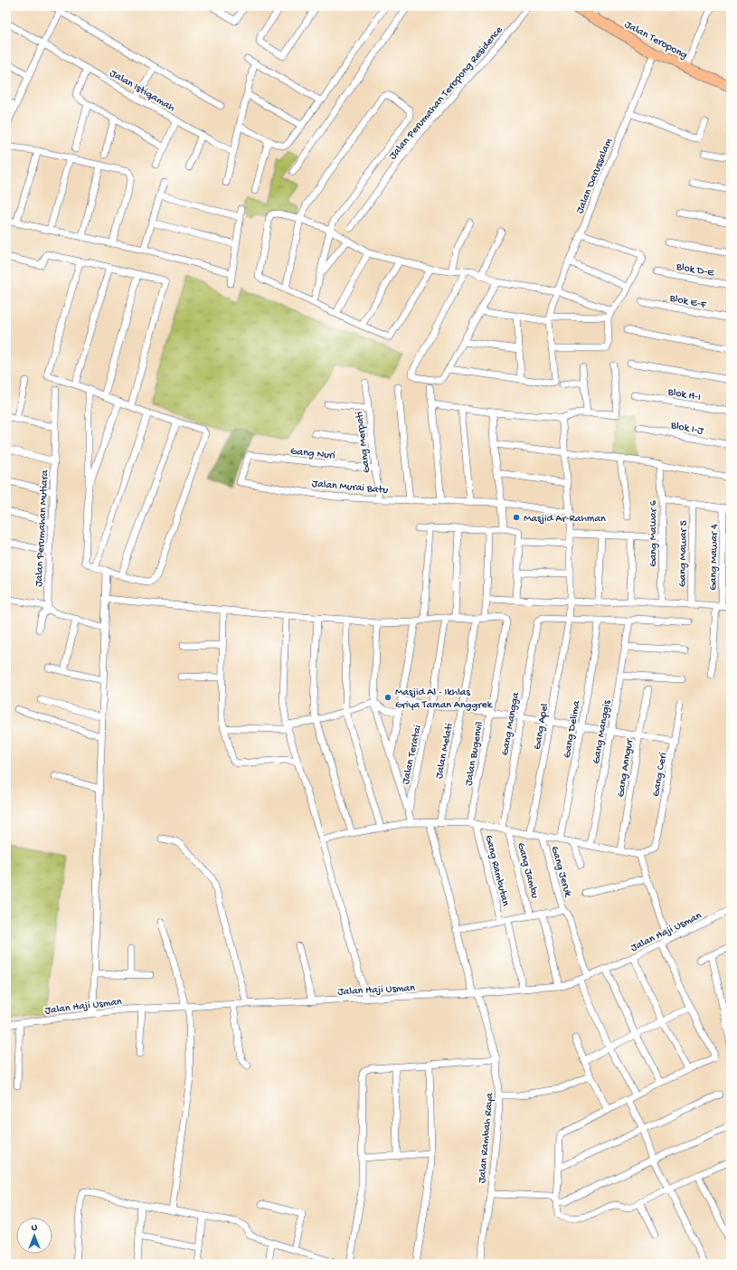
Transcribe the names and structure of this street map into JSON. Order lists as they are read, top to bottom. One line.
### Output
{"streets":{"main road":["Jalan Teropong"],"street":["Jalan Istiqamah","Jalan Perumahan Teropong Residence","Jalan Darussalam","Blok D-E","Blok E-F","Blok H-I","Blok I-J","Gang Merpati","Gang Nuri","Jalan Murai Batu","Jalan Perumahan Mutiara","Gang Mawar 6","Gang Mawar 5","Gang Mawar 4","Gang Mangga","Gang Apel","Gang Delima","Gang Manggis","Jalan Melati","Jalan Bugenvil","Jalan Teratai","Gang Anngur","Gang Ceri","Gang Rambutan","Gang Jambu","Gang Jeruk","Jalan Haji Usman","Jalan Rambah Raya"]},"crossings":[["Jalan Teropong","Jalan Darussalam"],["Gang Merpati","Gang Nuri"],["Gang Merpati","Jalan Murai Batu"],["Gang Nuri","Jalan Murai Batu"],["Jalan Murai Batu","Gang Apel"],["Gang Mangga","Gang Apel"],["Jalan Bugenvil","Gang Rambutan"],["Gang Jeruk","Jalan Haji Usman"],["Jalan Haji Usman","Jalan Rambah Raya"]],"places":["Masjid Ar-Rahman","Masjid Al - Ikhlas Griya Taman Anggrek"],"north":"top"}
